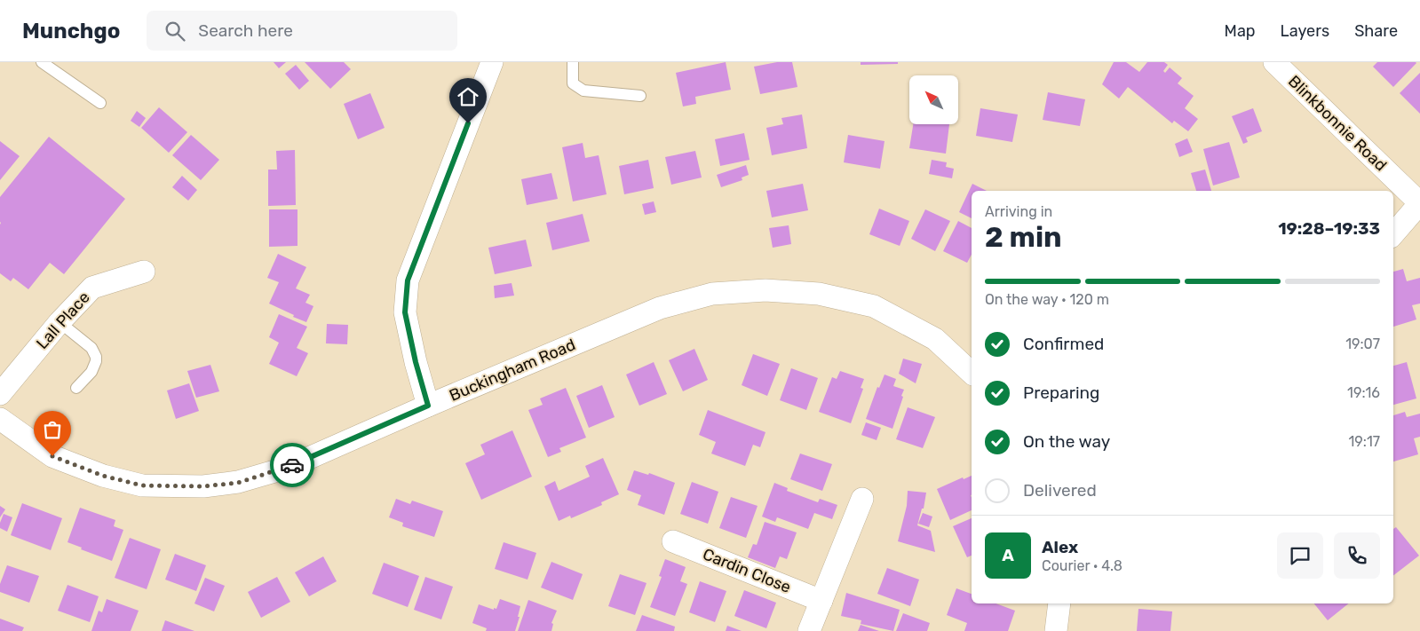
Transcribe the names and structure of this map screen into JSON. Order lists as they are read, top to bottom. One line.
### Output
{"streets":{"street":["Blinkbonnie Road","Lall Place","Buckingham Road","Cardin Close"]},"north":"top left","page":{"header":"Munchgo","search":"Search here","nav":["Map","Layers","Share"],"heading":["2 min","Arriving in","19:28–19:33"],"panel":["Alex","Courier · 4.8"],"bar":"On the way · 120 m","list":[["Confirmed","19:07"],["Preparing","19:16"],["On the way","19:17"],"Delivered"],"round":"A"}}
